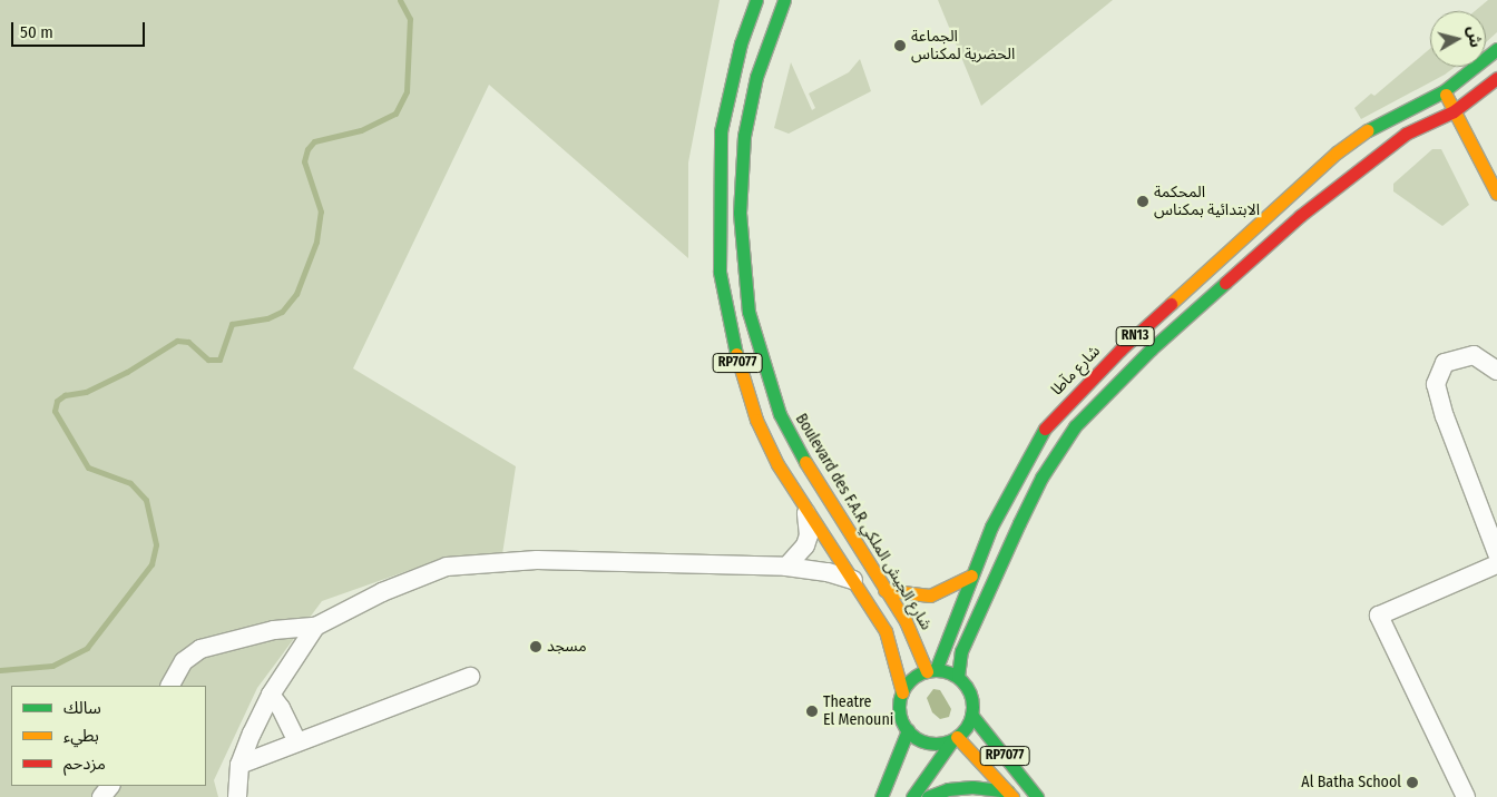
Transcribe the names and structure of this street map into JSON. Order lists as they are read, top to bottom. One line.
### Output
{"streets":{"main road":["RN13","RP7077","شارع مآطا","Boulevard des F.A.R شارع الجيش الملكي"]},"crossings":[["RN13","RP7077"],["RN13","شارع مآطا"],["RN13","Boulevard des F.A.R شارع الجيش الملكي"],["RP7077","شارع مآطا"],["RP7077","Boulevard des F.A.R شارع الجيش الملكي"],["شارع مآطا","Boulevard des F.A.R شارع الجيش الملكي"]],"places":["الجماعة الحضرية لمكناس","المحكمة الابتدائية بمكناس","مسجد","Theatre El Menouni","Al Batha School"],"legend":["سالك","بطيء","مزدحم"],"scale_bar":"50 m","north":"right"}
